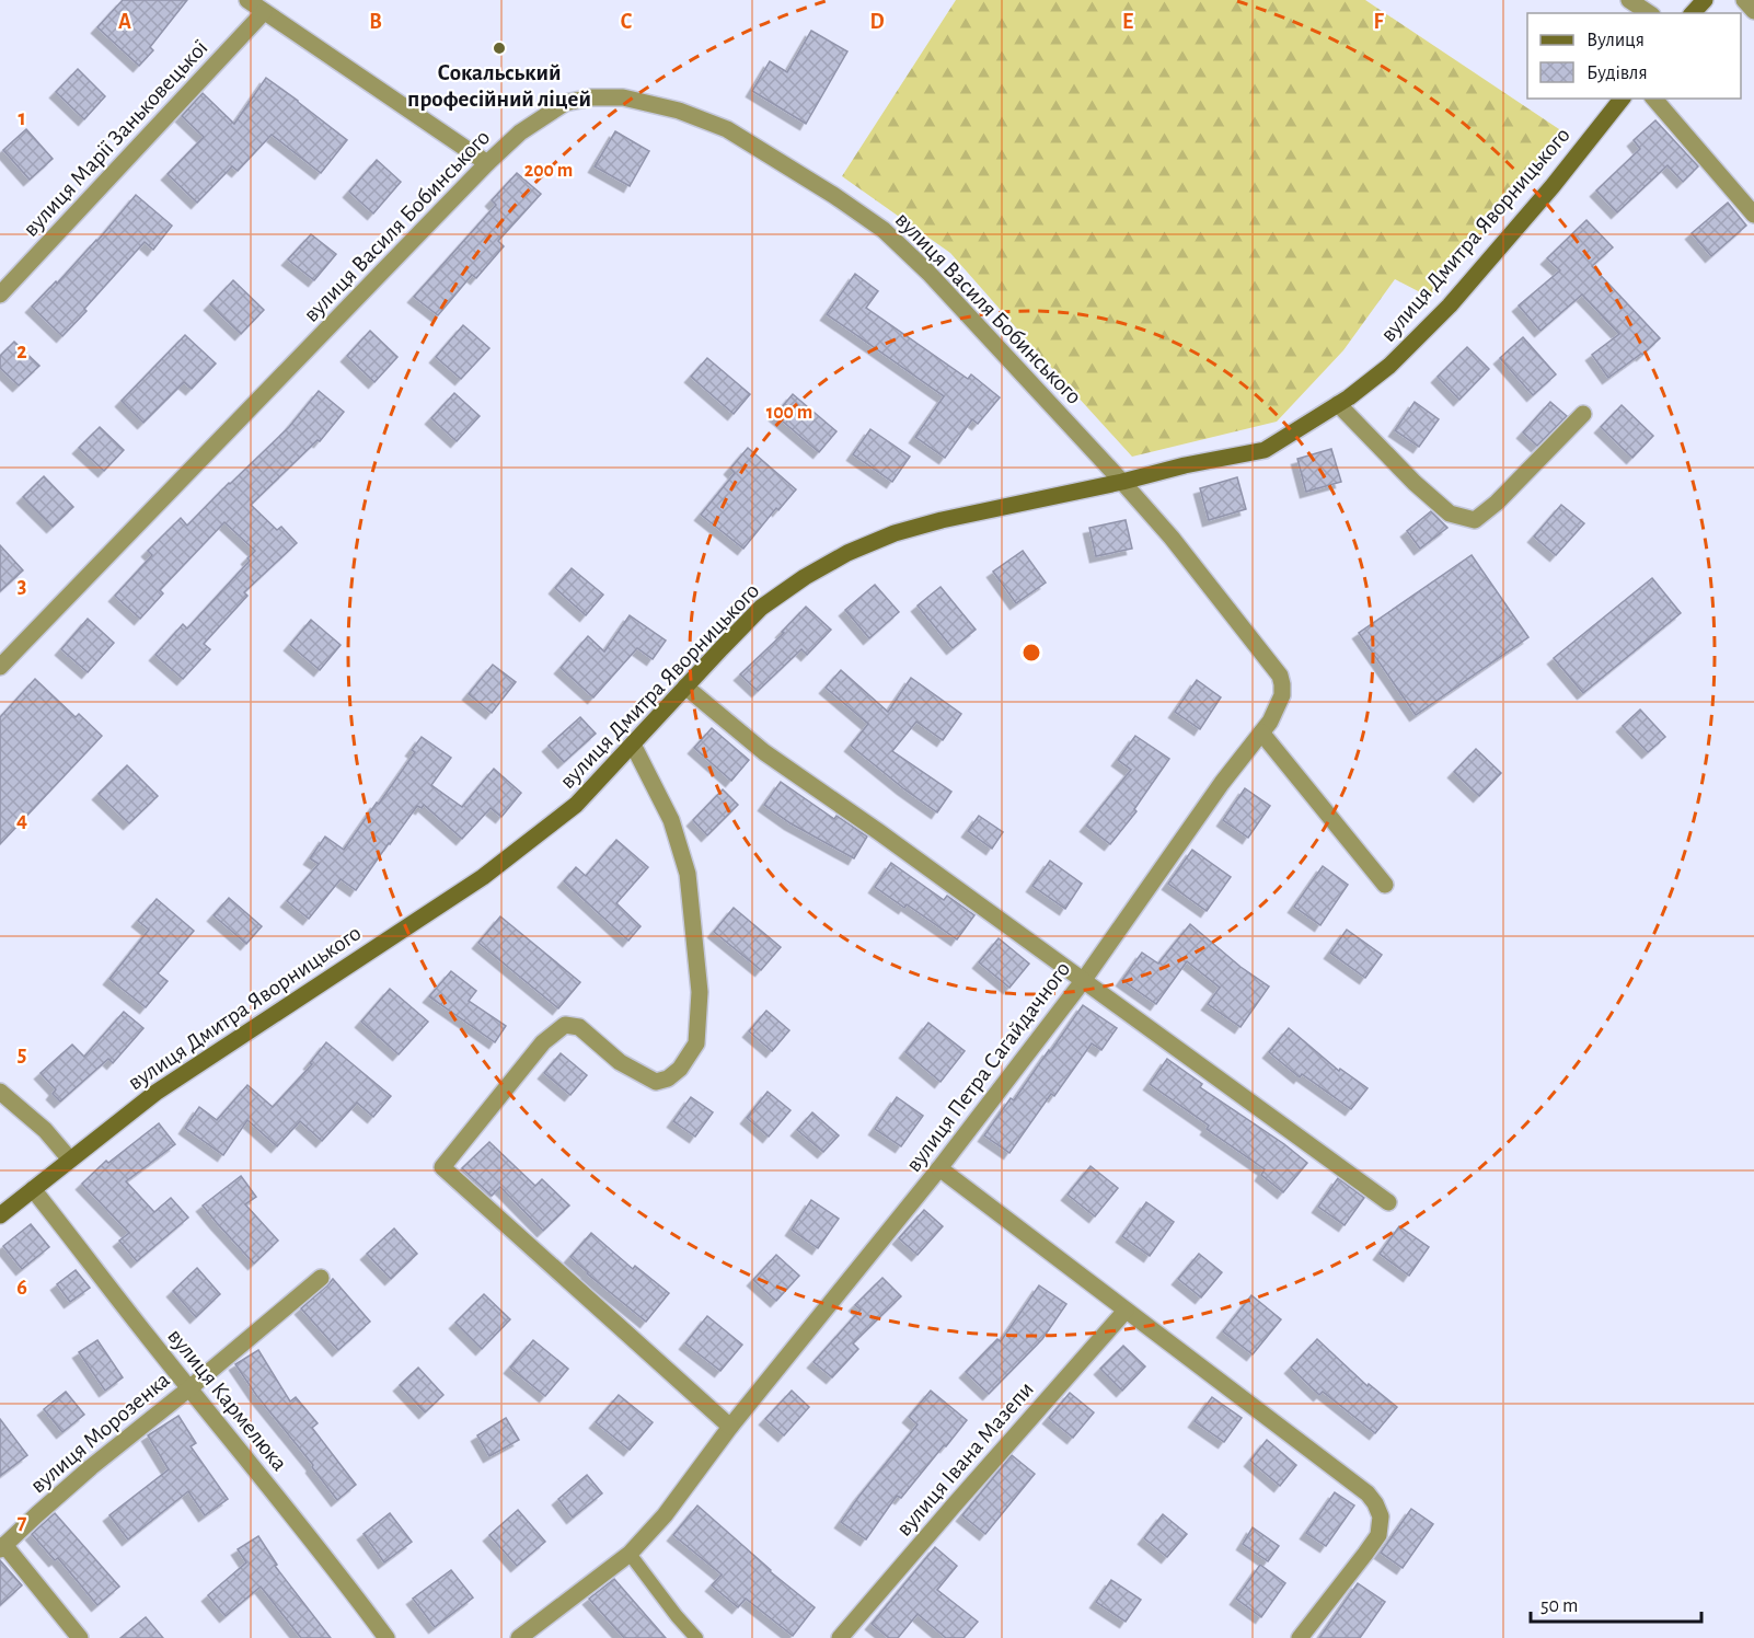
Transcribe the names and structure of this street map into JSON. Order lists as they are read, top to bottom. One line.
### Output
{"streets":{"street":["вулиця Марії Заньковецької","вулиця Василя Бобинського","вулиця Дмитра Яворницького","вулиця Петра Сагайдачного","вулиця Кармелюка","вулиця Морозенка","вулиця Івана Мазепи"]},"crossings":[["вулиця Василя Бобинського","вулиця Дмитра Яворницького"],["вулиця Василя Бобинського","вулиця Петра Сагайдачного"],["вулиця Дмитра Яворницького","вулиця Петра Сагайдачного"],["вулиця Дмитра Яворницького","вулиця Кармелюка"],["вулиця Кармелюка","вулиця Морозенка"]],"places":["Сокальський професійний ліцей"],"legend":["Вулиця","Будівля"],"scale_bar":"50 m","grid":{"columns":["A","B","C","D","E","F"],"rows":["1","2","3","4","5","6","7"]},"rings":["200 m","100 m"]}
